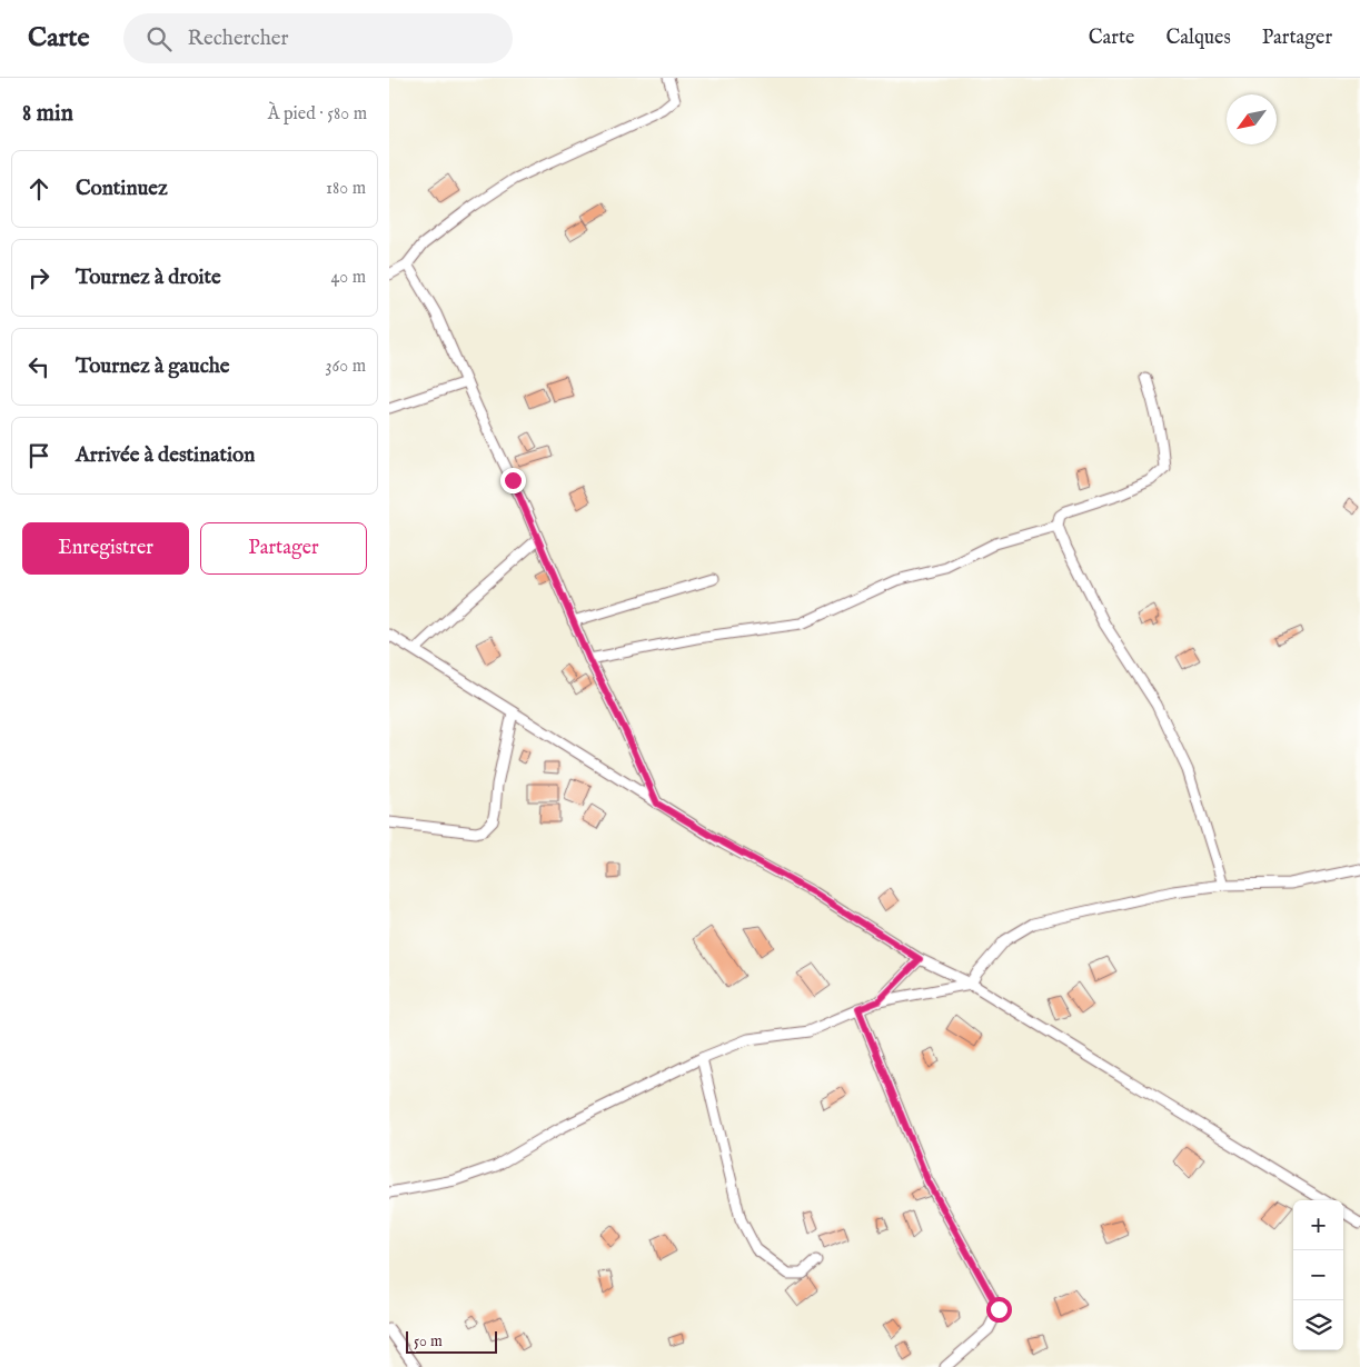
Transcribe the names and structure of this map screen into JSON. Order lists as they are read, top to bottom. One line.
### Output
{"scale_bar":"50 m","north":"bottom left","page":{"header":"Carte","search":"Rechercher","nav":["Carte","Calques","Partager"],"heading":["8 min","À pied · 580 m"],"list":[["Continuez","180 m"],["Tournez à droite","40 m"],["Tournez à gauche","360 m"],"Arrivée à destination"],"buttons":["Enregistrer","Partager"],"map_buttons":["+","−"],"scale":"50 m"}}
